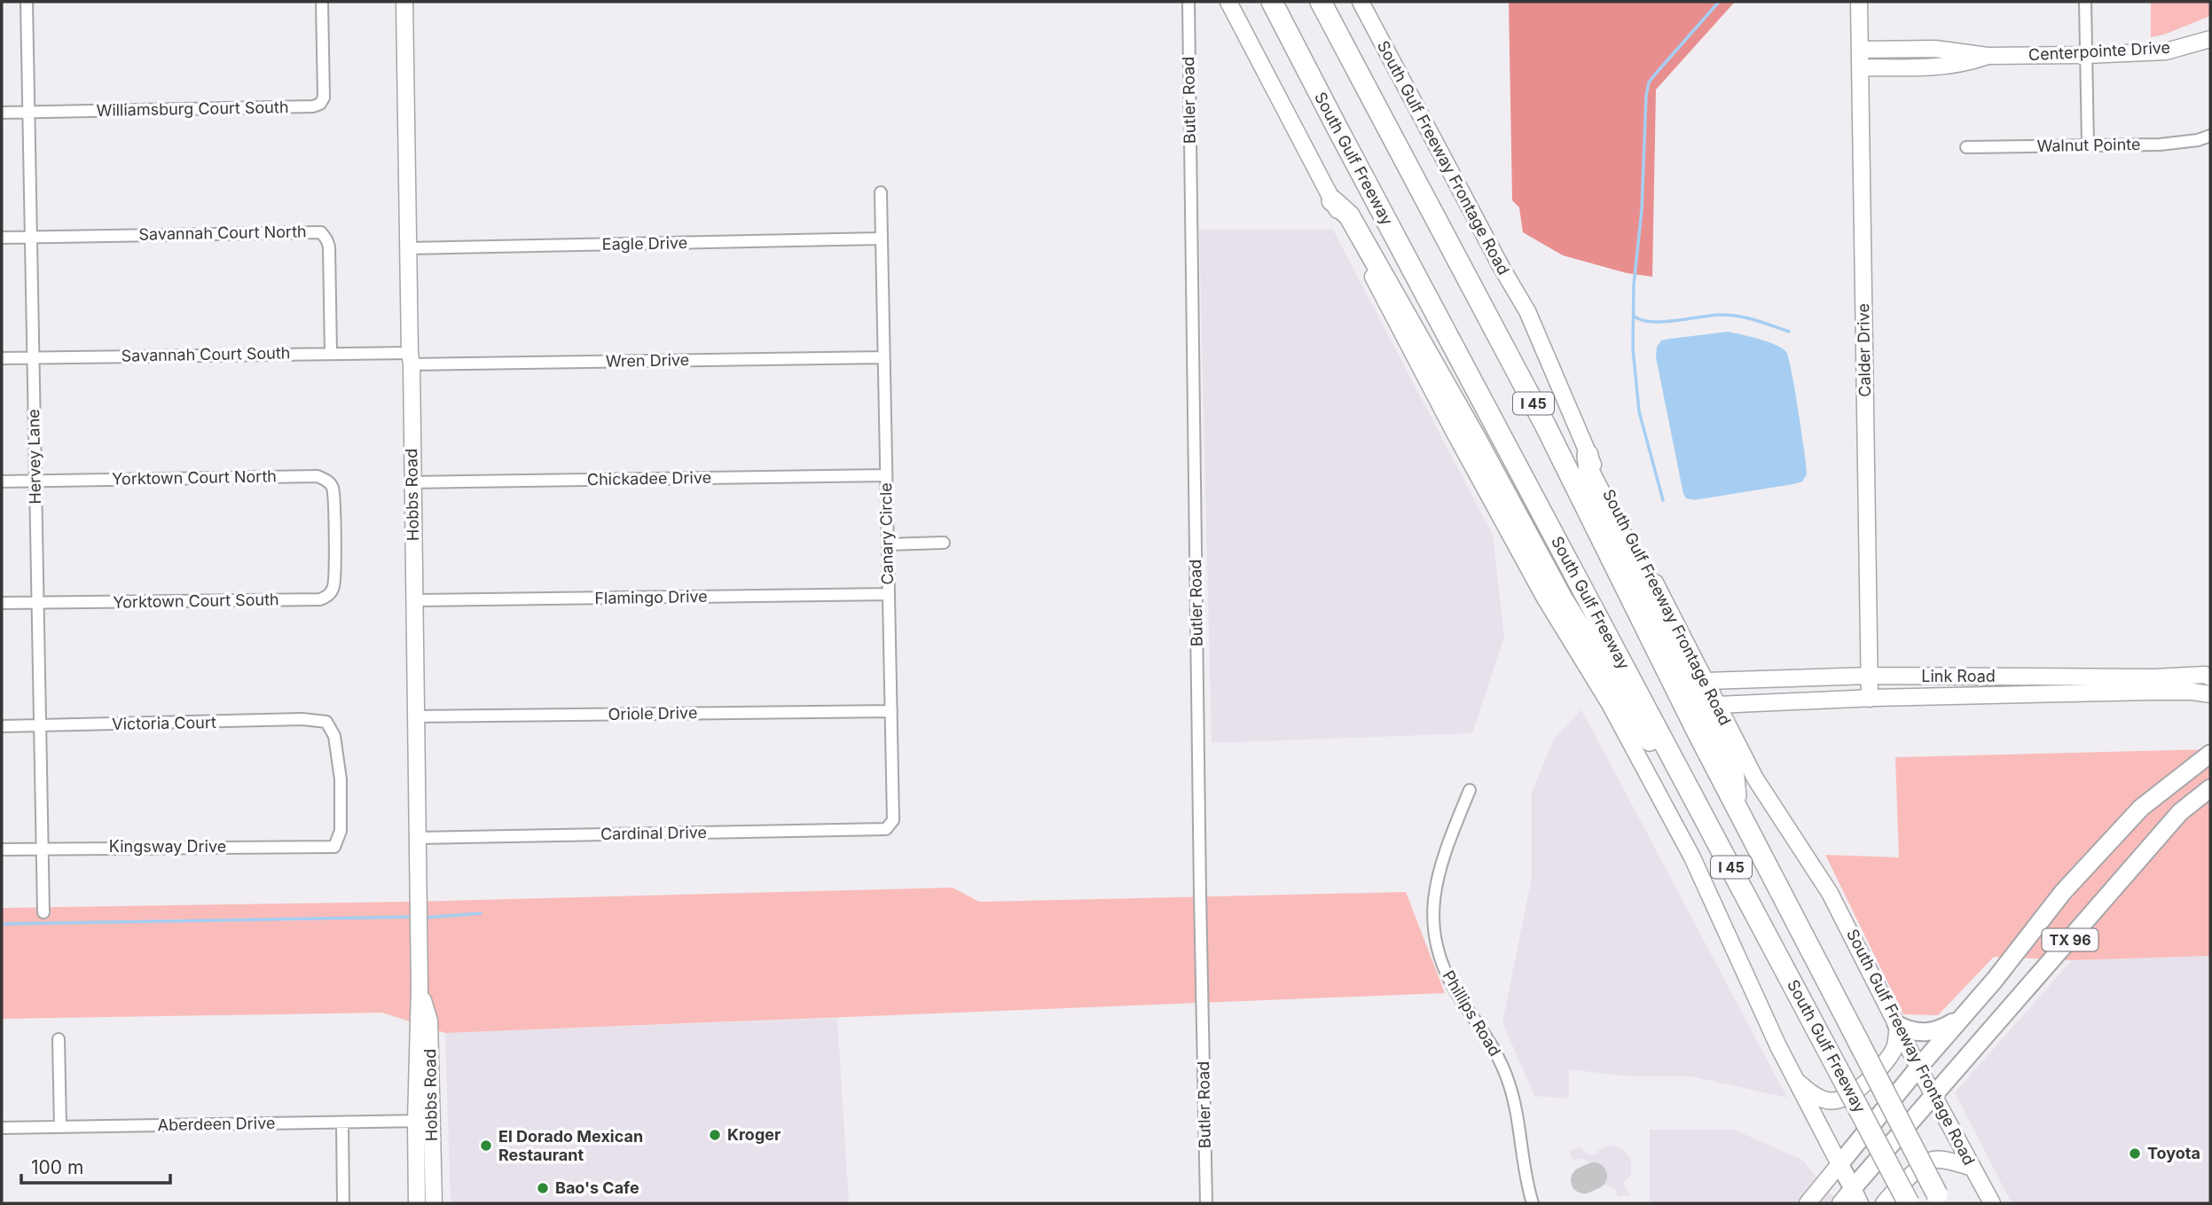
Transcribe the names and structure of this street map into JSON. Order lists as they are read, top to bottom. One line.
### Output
{"streets":{"highway":["South Gulf Freeway","I 45"],"main road":["TX 96"],"street":["Centerpointe Drive","Butler Road","Williamsburg Court South","Walnut Pointe","South Gulf Freeway Frontage Road","Savannah Court North","Eagle Drive","Calder Drive","Savannah Court South","Wren Drive","Hervey Lane","Yorktown Court North","Chickadee Drive","Hobbs Road","Canary Circle","Flamingo Drive","Yorktown Court South","Link Road","Oriole Drive","Victoria Court","Cardinal Drive","Kingsway Drive","Phillips Road","Aberdeen Drive"]},"crossings":[["Centerpointe Drive","Calder Drive"],["Williamsburg Court South","Hervey Lane"],["South Gulf Freeway Frontage Road","Link Road"],["South Gulf Freeway Frontage Road","TX 96"],["Savannah Court North","Savannah Court South"],["Savannah Court North","Hervey Lane"],["Eagle Drive","Hobbs Road"],["Eagle Drive","Canary Circle"],["Calder Drive","Link Road"],["Savannah Court South","Wren Drive"],["Savannah Court South","Hervey Lane"],["Savannah Court South","Hobbs Road"],["Wren Drive","Hobbs Road"],["Wren Drive","Canary Circle"],["Hervey Lane","Yorktown Court North"],["Hervey Lane","Yorktown Court South"],["Hervey Lane","Victoria Court"],["Hervey Lane","Kingsway Drive"],["Yorktown Court North","Yorktown Court South"],["Chickadee Drive","Hobbs Road"],["Chickadee Drive","Canary Circle"],["Hobbs Road","Flamingo Drive"],["Hobbs Road","Oriole Drive"],["Hobbs Road","Cardinal Drive"],["Hobbs Road","Aberdeen Drive"],["Canary Circle","Flamingo Drive"],["Canary Circle","Oriole Drive"],["Canary Circle","Cardinal Drive"],["Victoria Court","Kingsway Drive"]],"places":["Kroger","El Dorado Mexican Restaurant","Toyota","Bao's Cafe"],"scale_bar":"100 m"}
